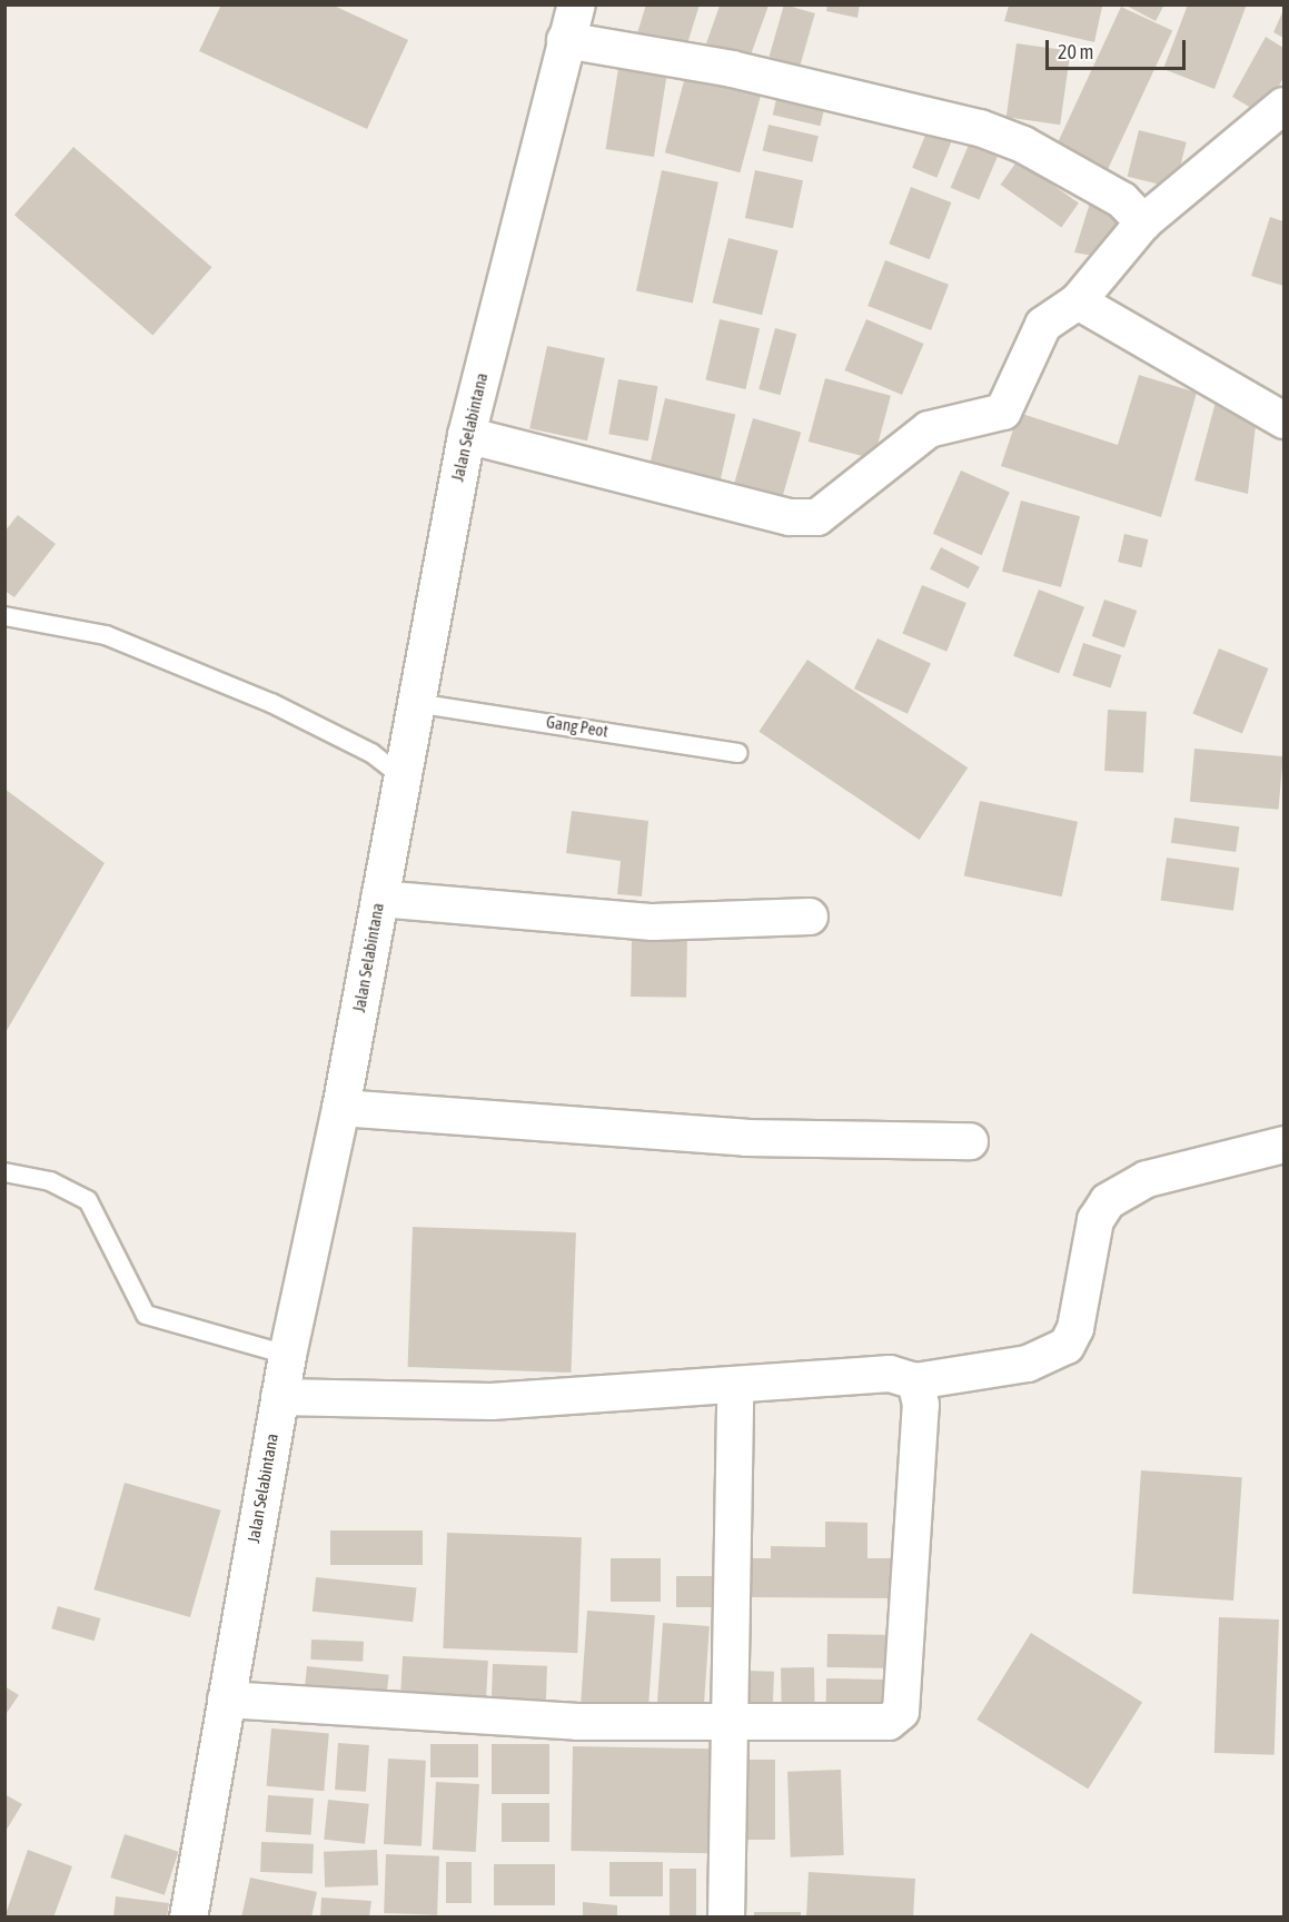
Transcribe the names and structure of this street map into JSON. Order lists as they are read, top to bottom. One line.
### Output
{"streets":{"street":["Jalan Selabintana"],"lane":["Gang Peot"]},"crossings":[["Jalan Selabintana","Gang Peot"]],"scale_bar":"20 m"}
